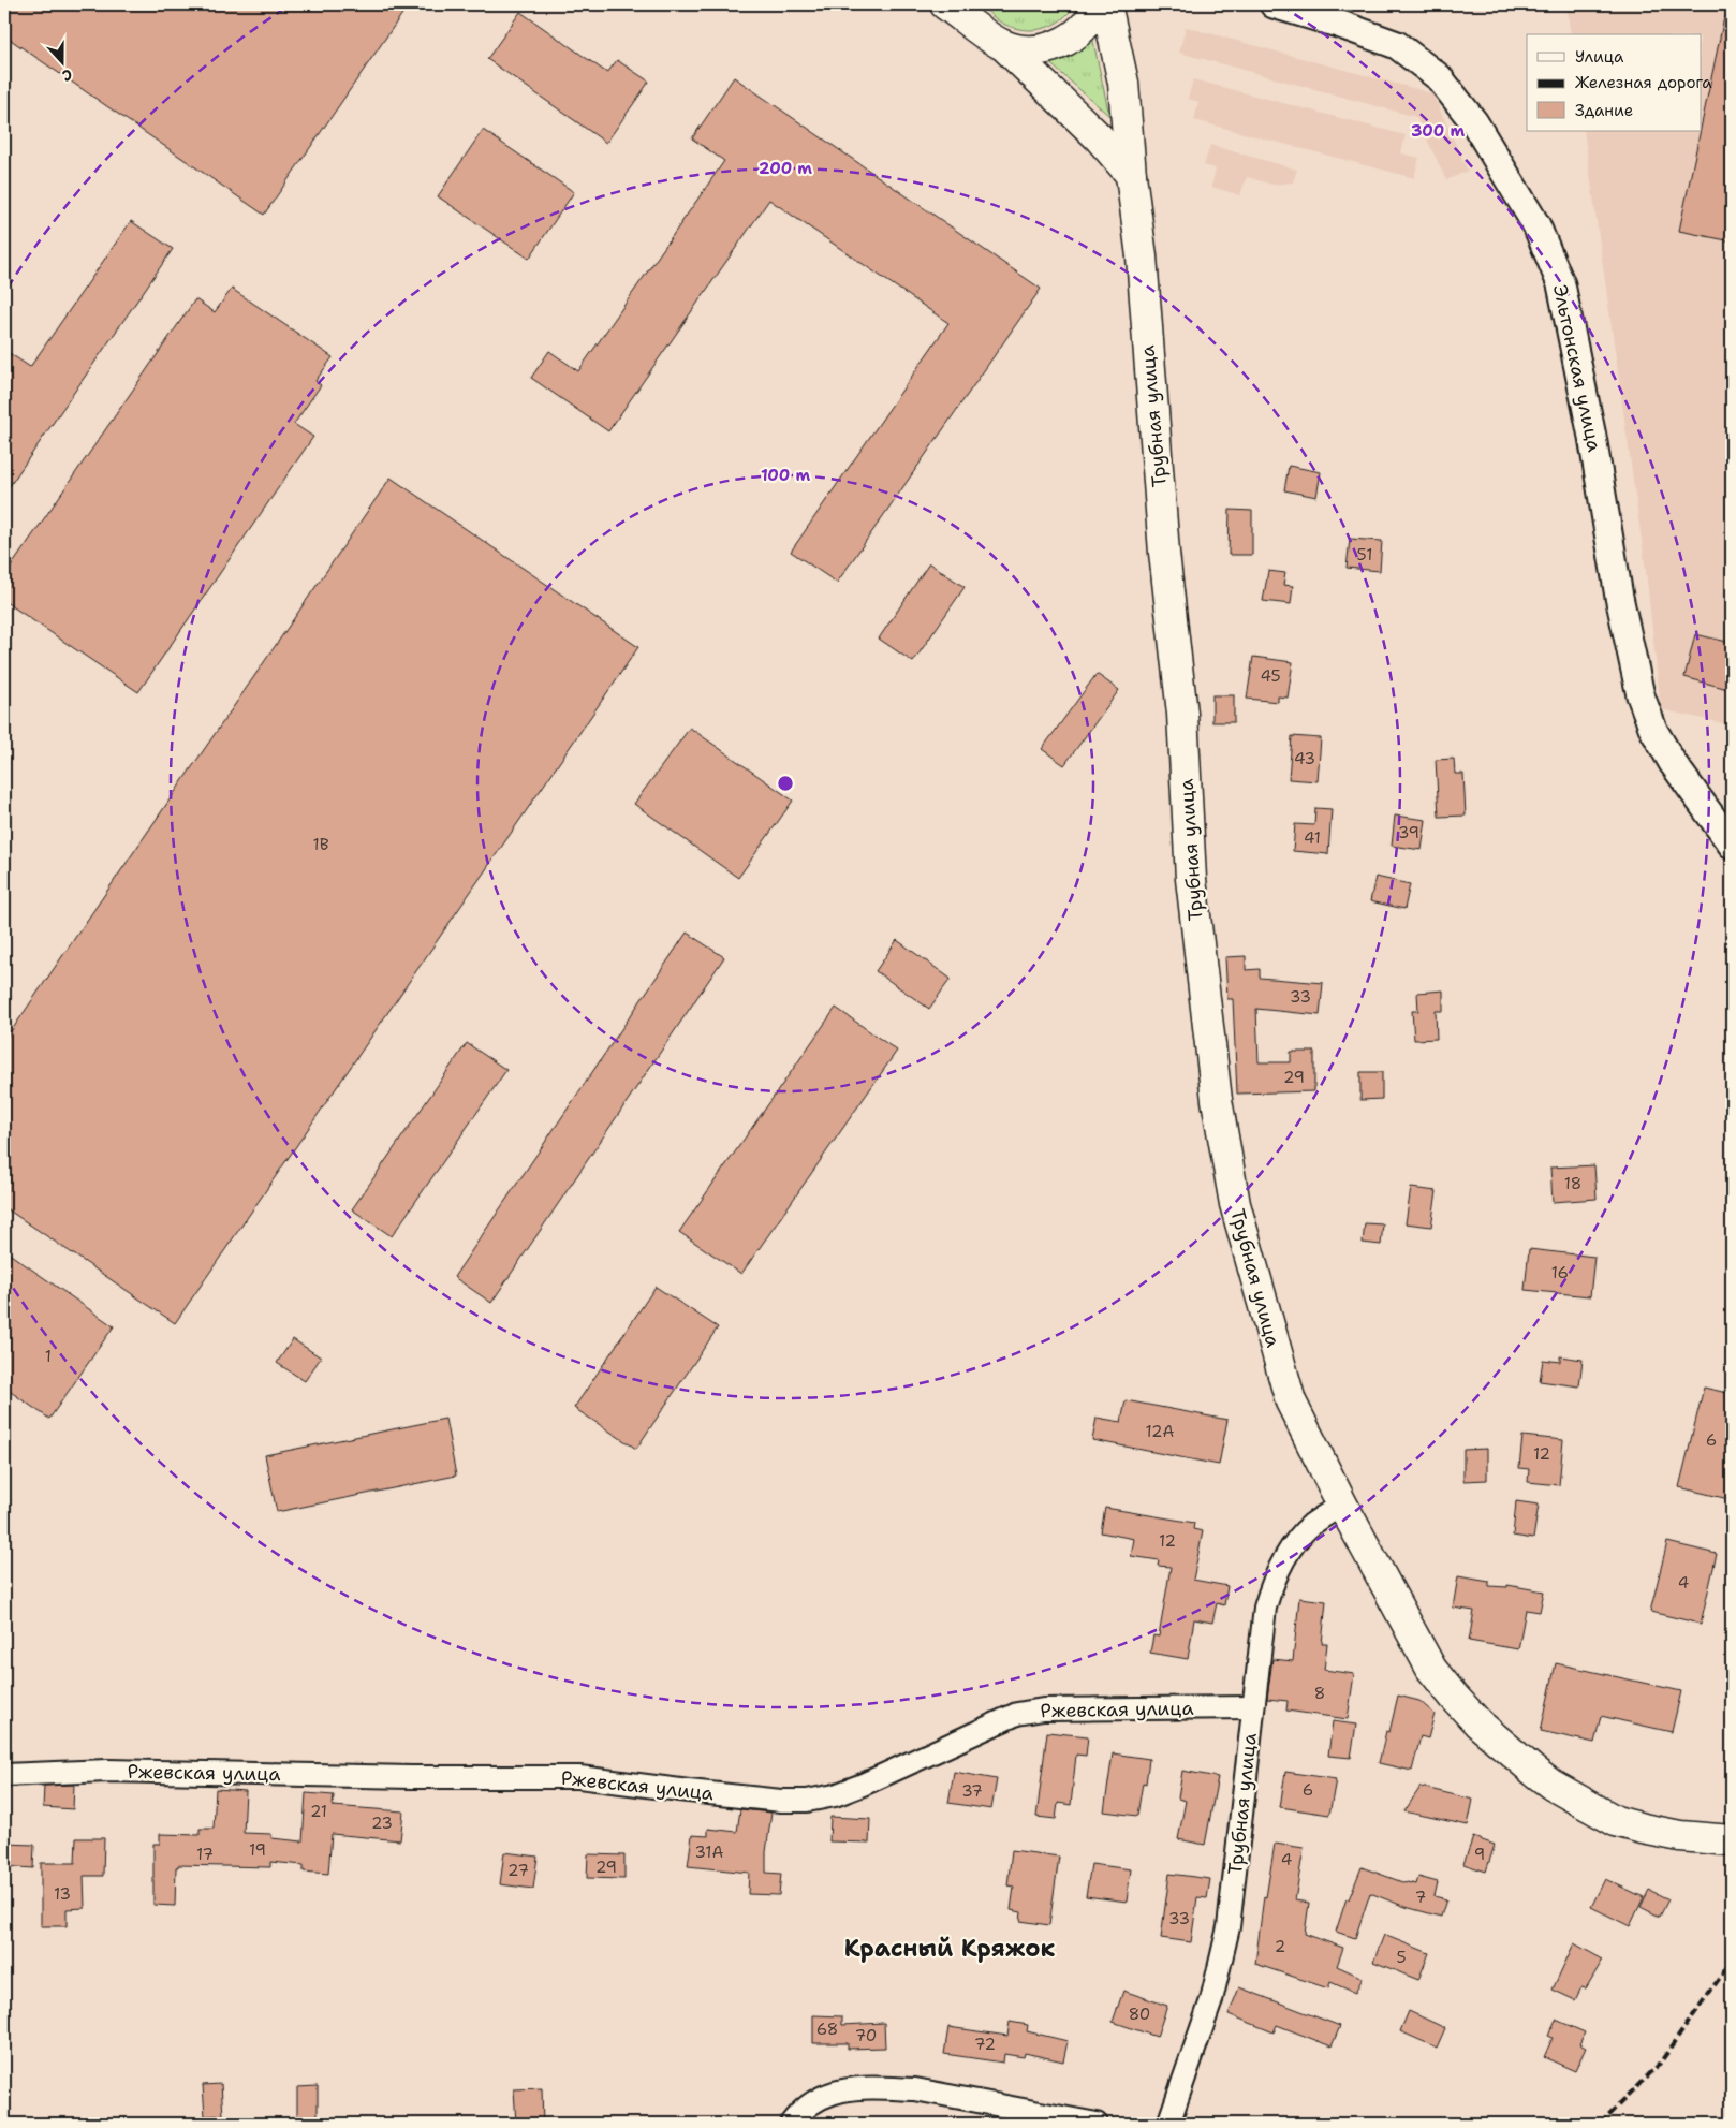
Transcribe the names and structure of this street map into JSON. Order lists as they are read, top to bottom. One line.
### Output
{"streets":{"main road":["Трубная улица"],"street":["Эльтонская улица","Ржевская улица"]},"crossings":[["Трубная улица","Ржевская улица"]],"districts":["Красный Кряжок"],"house_numbers":["51","45","43","39","41","1В","33","29","18","16","1","12А","6","12","12","4","8","6","37","21","23","19","31А","17","9","4","29","27","13","7","33","2","5","80","68","70","72"],"legend":["Улица","Железная дорога","Здание"],"north":"bottom","rings":["300 m","200 m","100 m"]}
